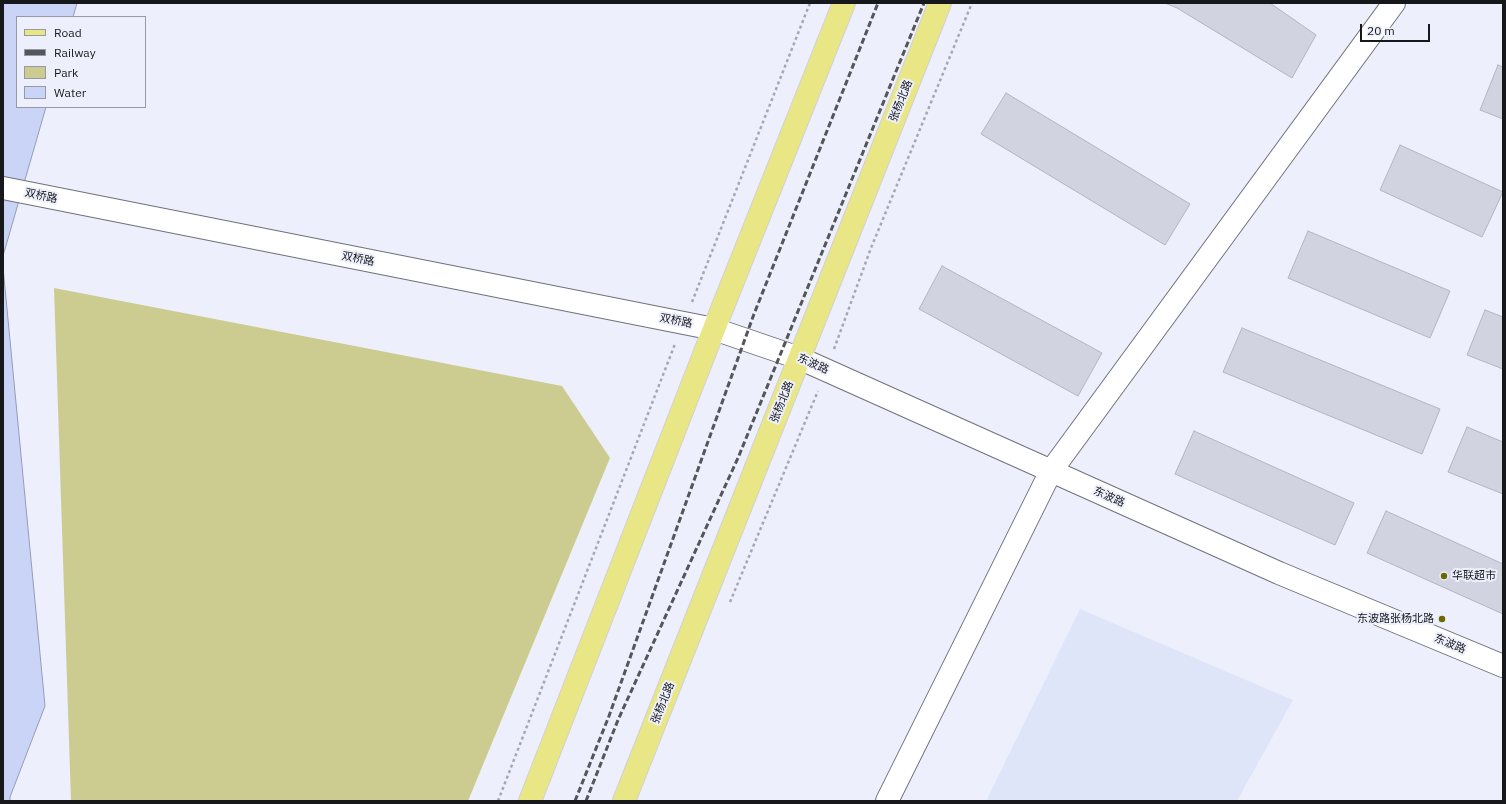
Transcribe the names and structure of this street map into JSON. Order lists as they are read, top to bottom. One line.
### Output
{"streets":{"main road":["张杨北路"],"street":["双桥路","东波路"]},"crossings":[["张杨北路","东波路"],["双桥路","东波路"]],"places":["华联超市","东波路张杨北路"],"legend":["Road","Railway","Park","Water"],"scale_bar":"20 m"}
